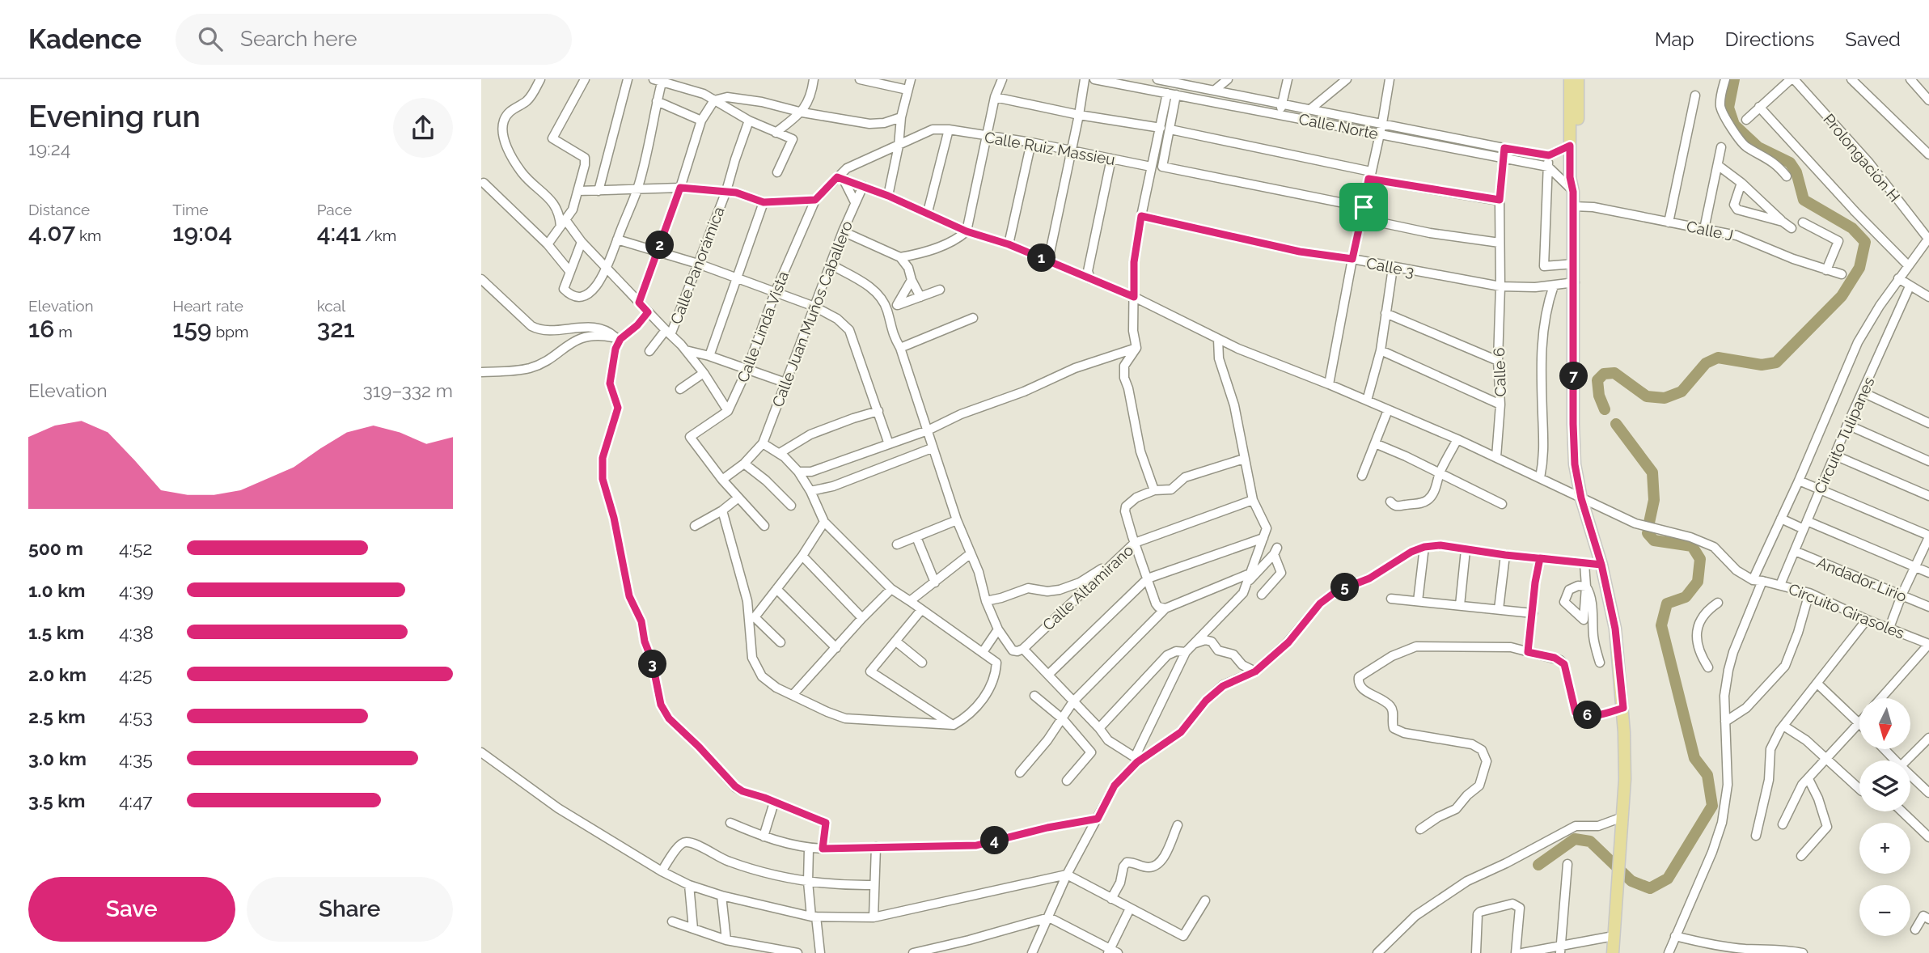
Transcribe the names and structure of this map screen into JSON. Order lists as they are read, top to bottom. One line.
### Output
{"streets":{"street":["Calle Norte","Calle Ruiz Massieu","Prolongación H","Calle J","Calle Panorámica","Calle 3","Calle Juan Muños Caballero","Calle Linda Vista","Calle 6","Circuito Tulipanes","Andador Lirio","Calle Altamirano","Circuito Girasoles"]},"crossings":[["Calle Norte","Calle 6"],["Calle 3","Calle 6"],["Circuito Tulipanes","Andador Lirio"],["Circuito Tulipanes","Circuito Girasoles"]],"north":"bottom","page":{"header":"Kadence","search":"Search here","nav":["Map","Directions","Saved"],"heading":["Evening run","19:24"],"stats":[["Distance","4.07 km"],["Time","19:04"],["Pace","4:41 /km"],["Elevation","16 m"],["Heart rate","159 bpm"],["kcal","321"]],"pins":["2","1","7","5","3","6","4"],"chart":["Elevation","319–332 m"],"list":[{"name":"500 m","note":"4:52"},{"name":"1.0 km","note":"4:39"},{"name":"1.5 km","note":"4:38"},{"name":"2.0 km","note":"4:25"},{"name":"2.5 km","note":"4:53"},{"name":"3.0 km","note":"4:35"},{"name":"3.5 km","note":"4:47"}],"map_buttons":["+","−"],"buttons":["Save","Share"]}}
